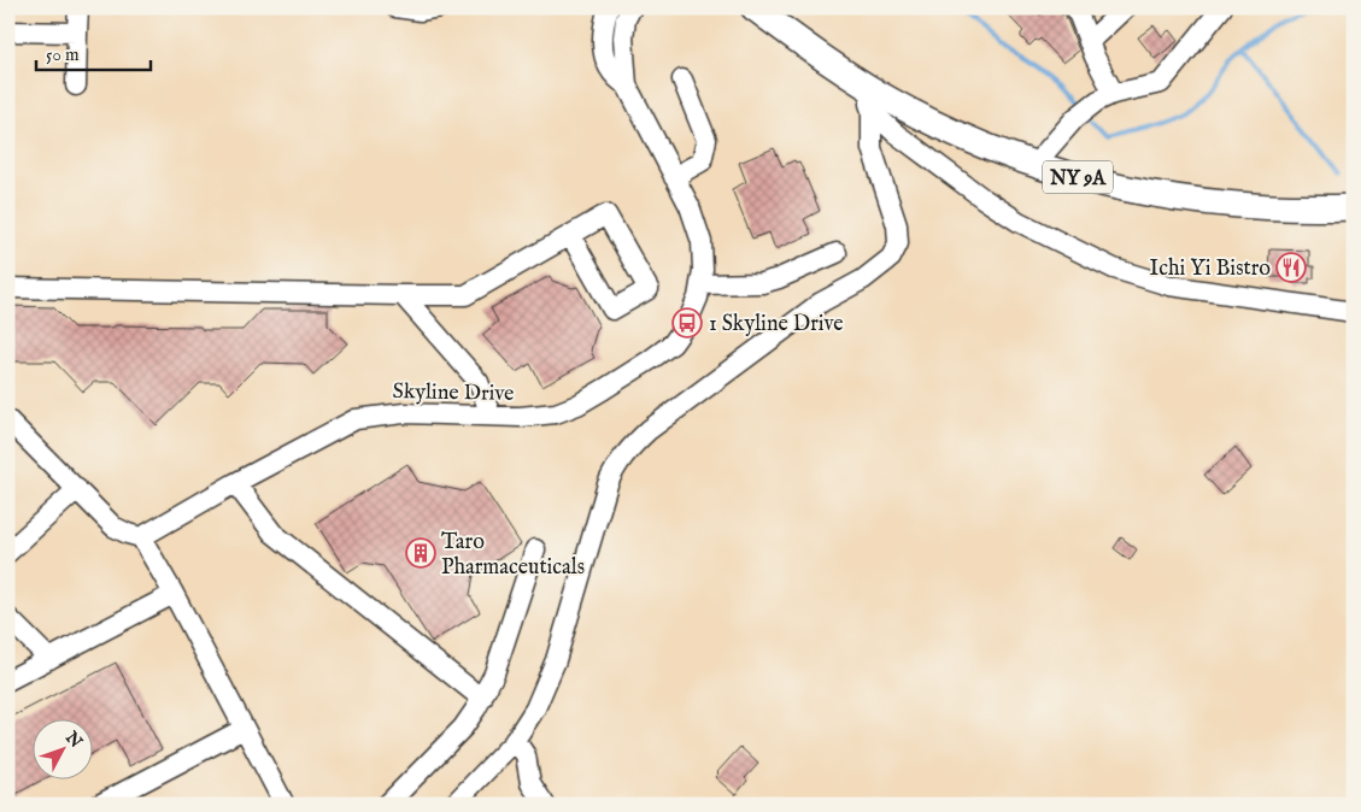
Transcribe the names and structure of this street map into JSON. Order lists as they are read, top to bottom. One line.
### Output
{"streets":{"main road":["NY 9A"],"street":["Skyline Drive"]},"places":{"restaurant":["Ichi Yi Bistro"],"bus stop":["1 Skyline Drive"],"building":["Taro Pharmaceuticals"]},"scale_bar":"50 m","north":"top right"}
